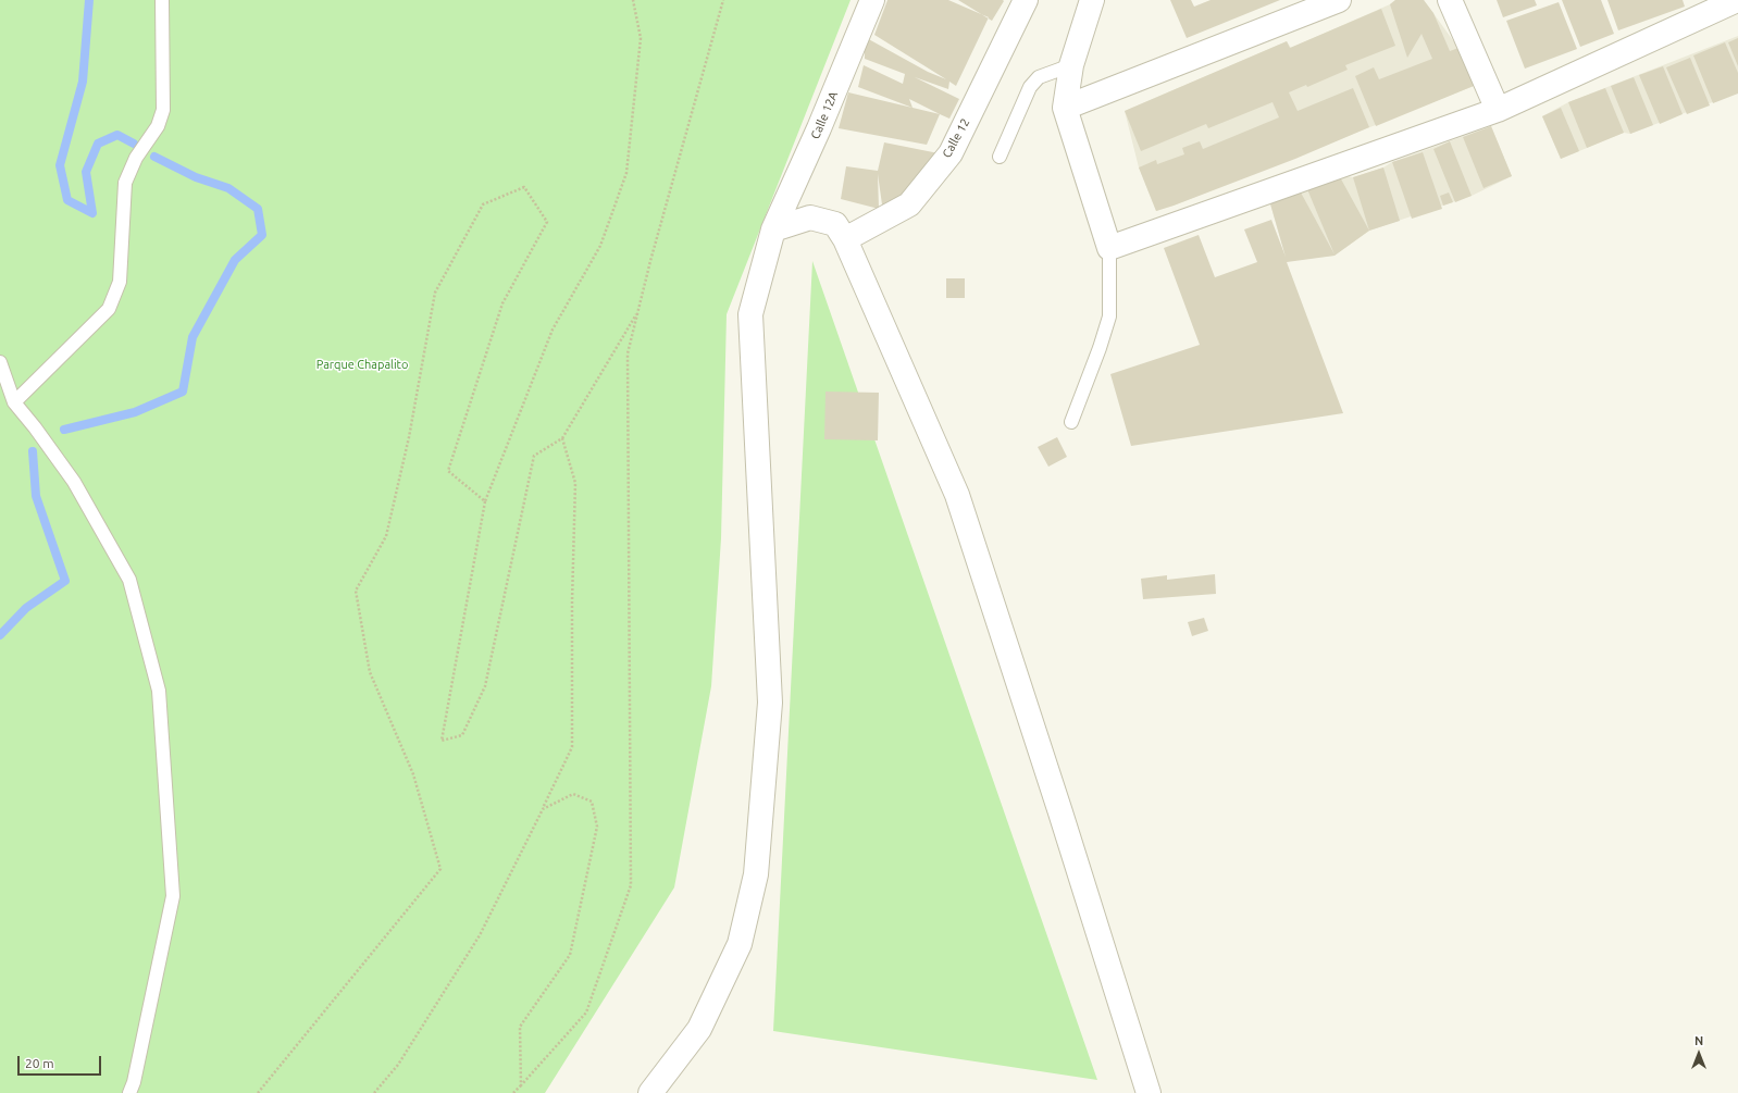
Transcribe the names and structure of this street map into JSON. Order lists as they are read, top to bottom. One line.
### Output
{"streets":{"street":["Calle 12A","Calle 12"]},"parks":["Parque Chapalito"],"scale_bar":"20 m","north":"top"}
